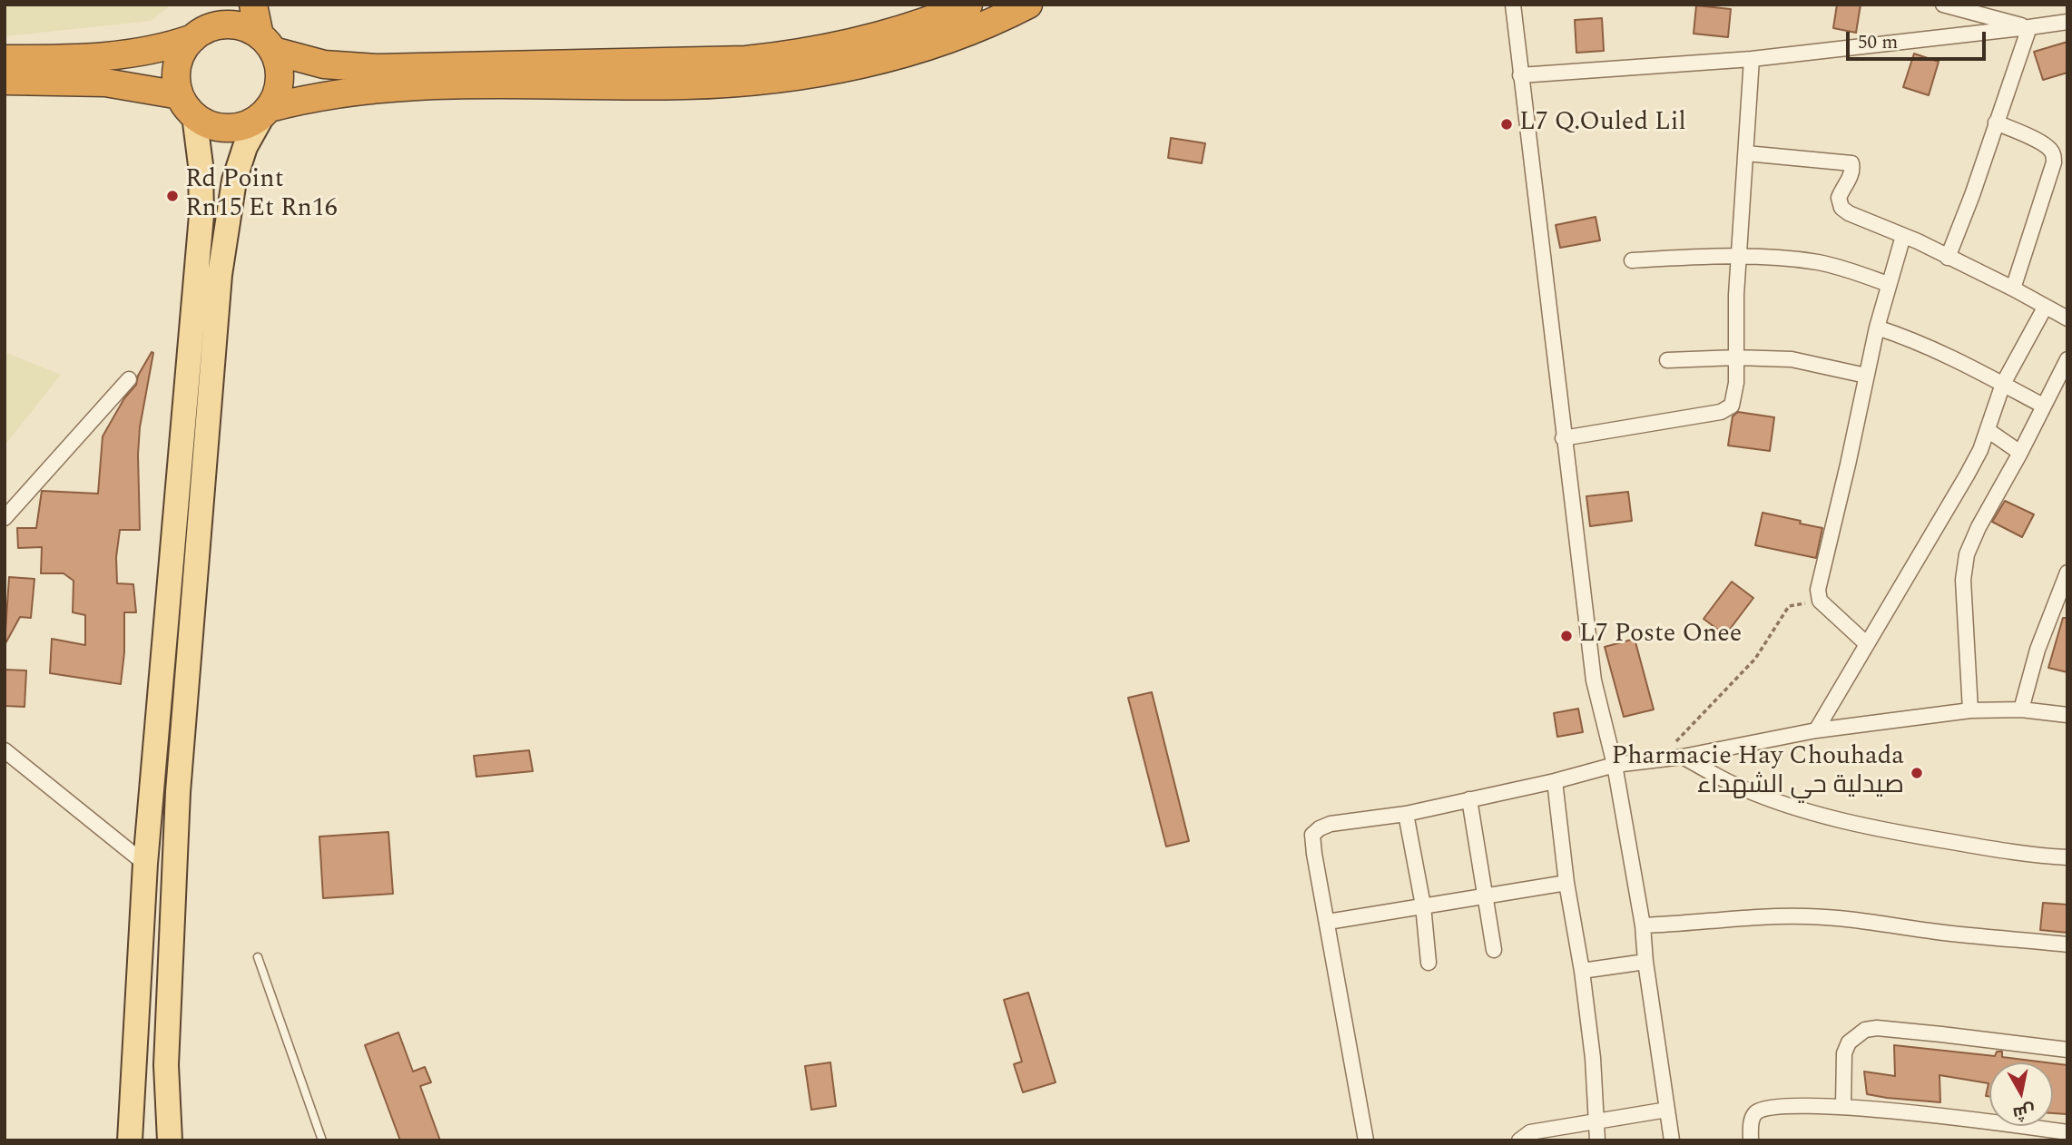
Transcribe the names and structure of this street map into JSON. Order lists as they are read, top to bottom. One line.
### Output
{"places":["L7 Q.Ouled Lil","Rd Point Rn15 Et Rn16","L7 Poste Onee","Pharmacie Hay Chouhada صيدلية حي الشهداء"],"scale_bar":"50 m","north":"bottom"}
